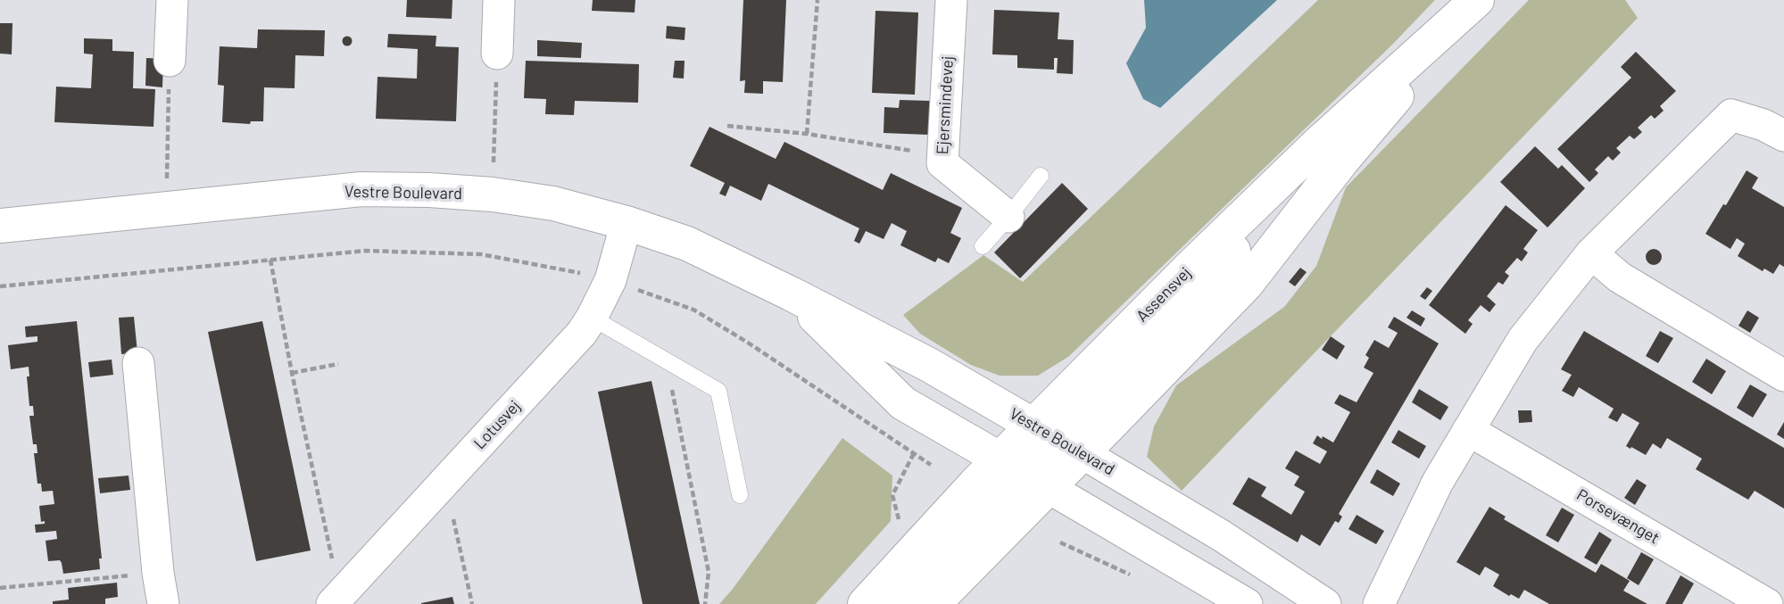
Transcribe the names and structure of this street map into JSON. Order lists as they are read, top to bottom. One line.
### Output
{"streets":{"main road":["Vestre Boulevard"],"street":["Ejersmindevej","Lotusvej","Porsevænget"]},"crossings":[["Vestre Boulevard","Lotusvej"]]}
